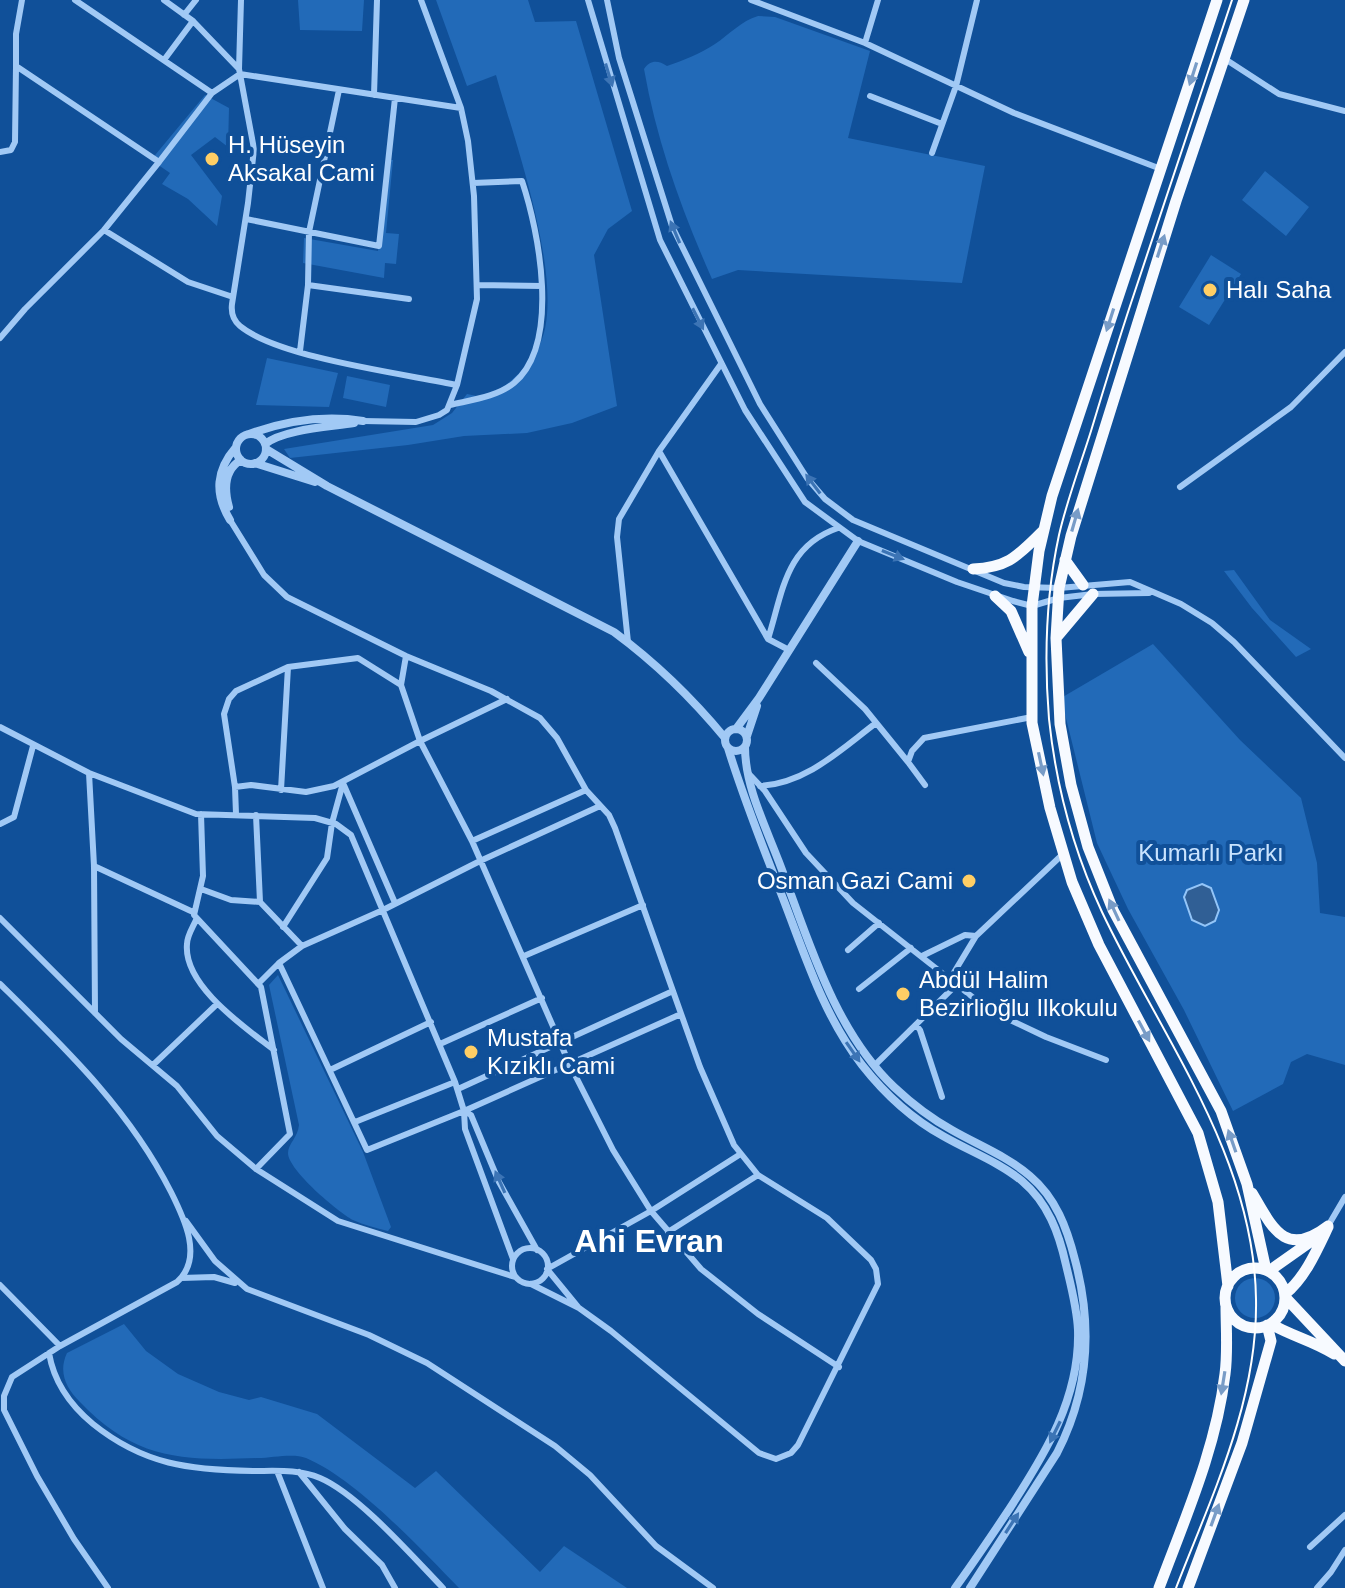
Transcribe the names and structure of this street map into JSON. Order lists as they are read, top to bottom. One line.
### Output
{"districts":["Ahi Evran"],"parks":["Kumarlı Parkı"],"places":["H. Hüseyin Aksakal Cami","Halı Saha","Osman Gazi Cami","Abdül Halim Bezirlioğlu Ilkokulu","Mustafa Kızıklı Cami"]}
